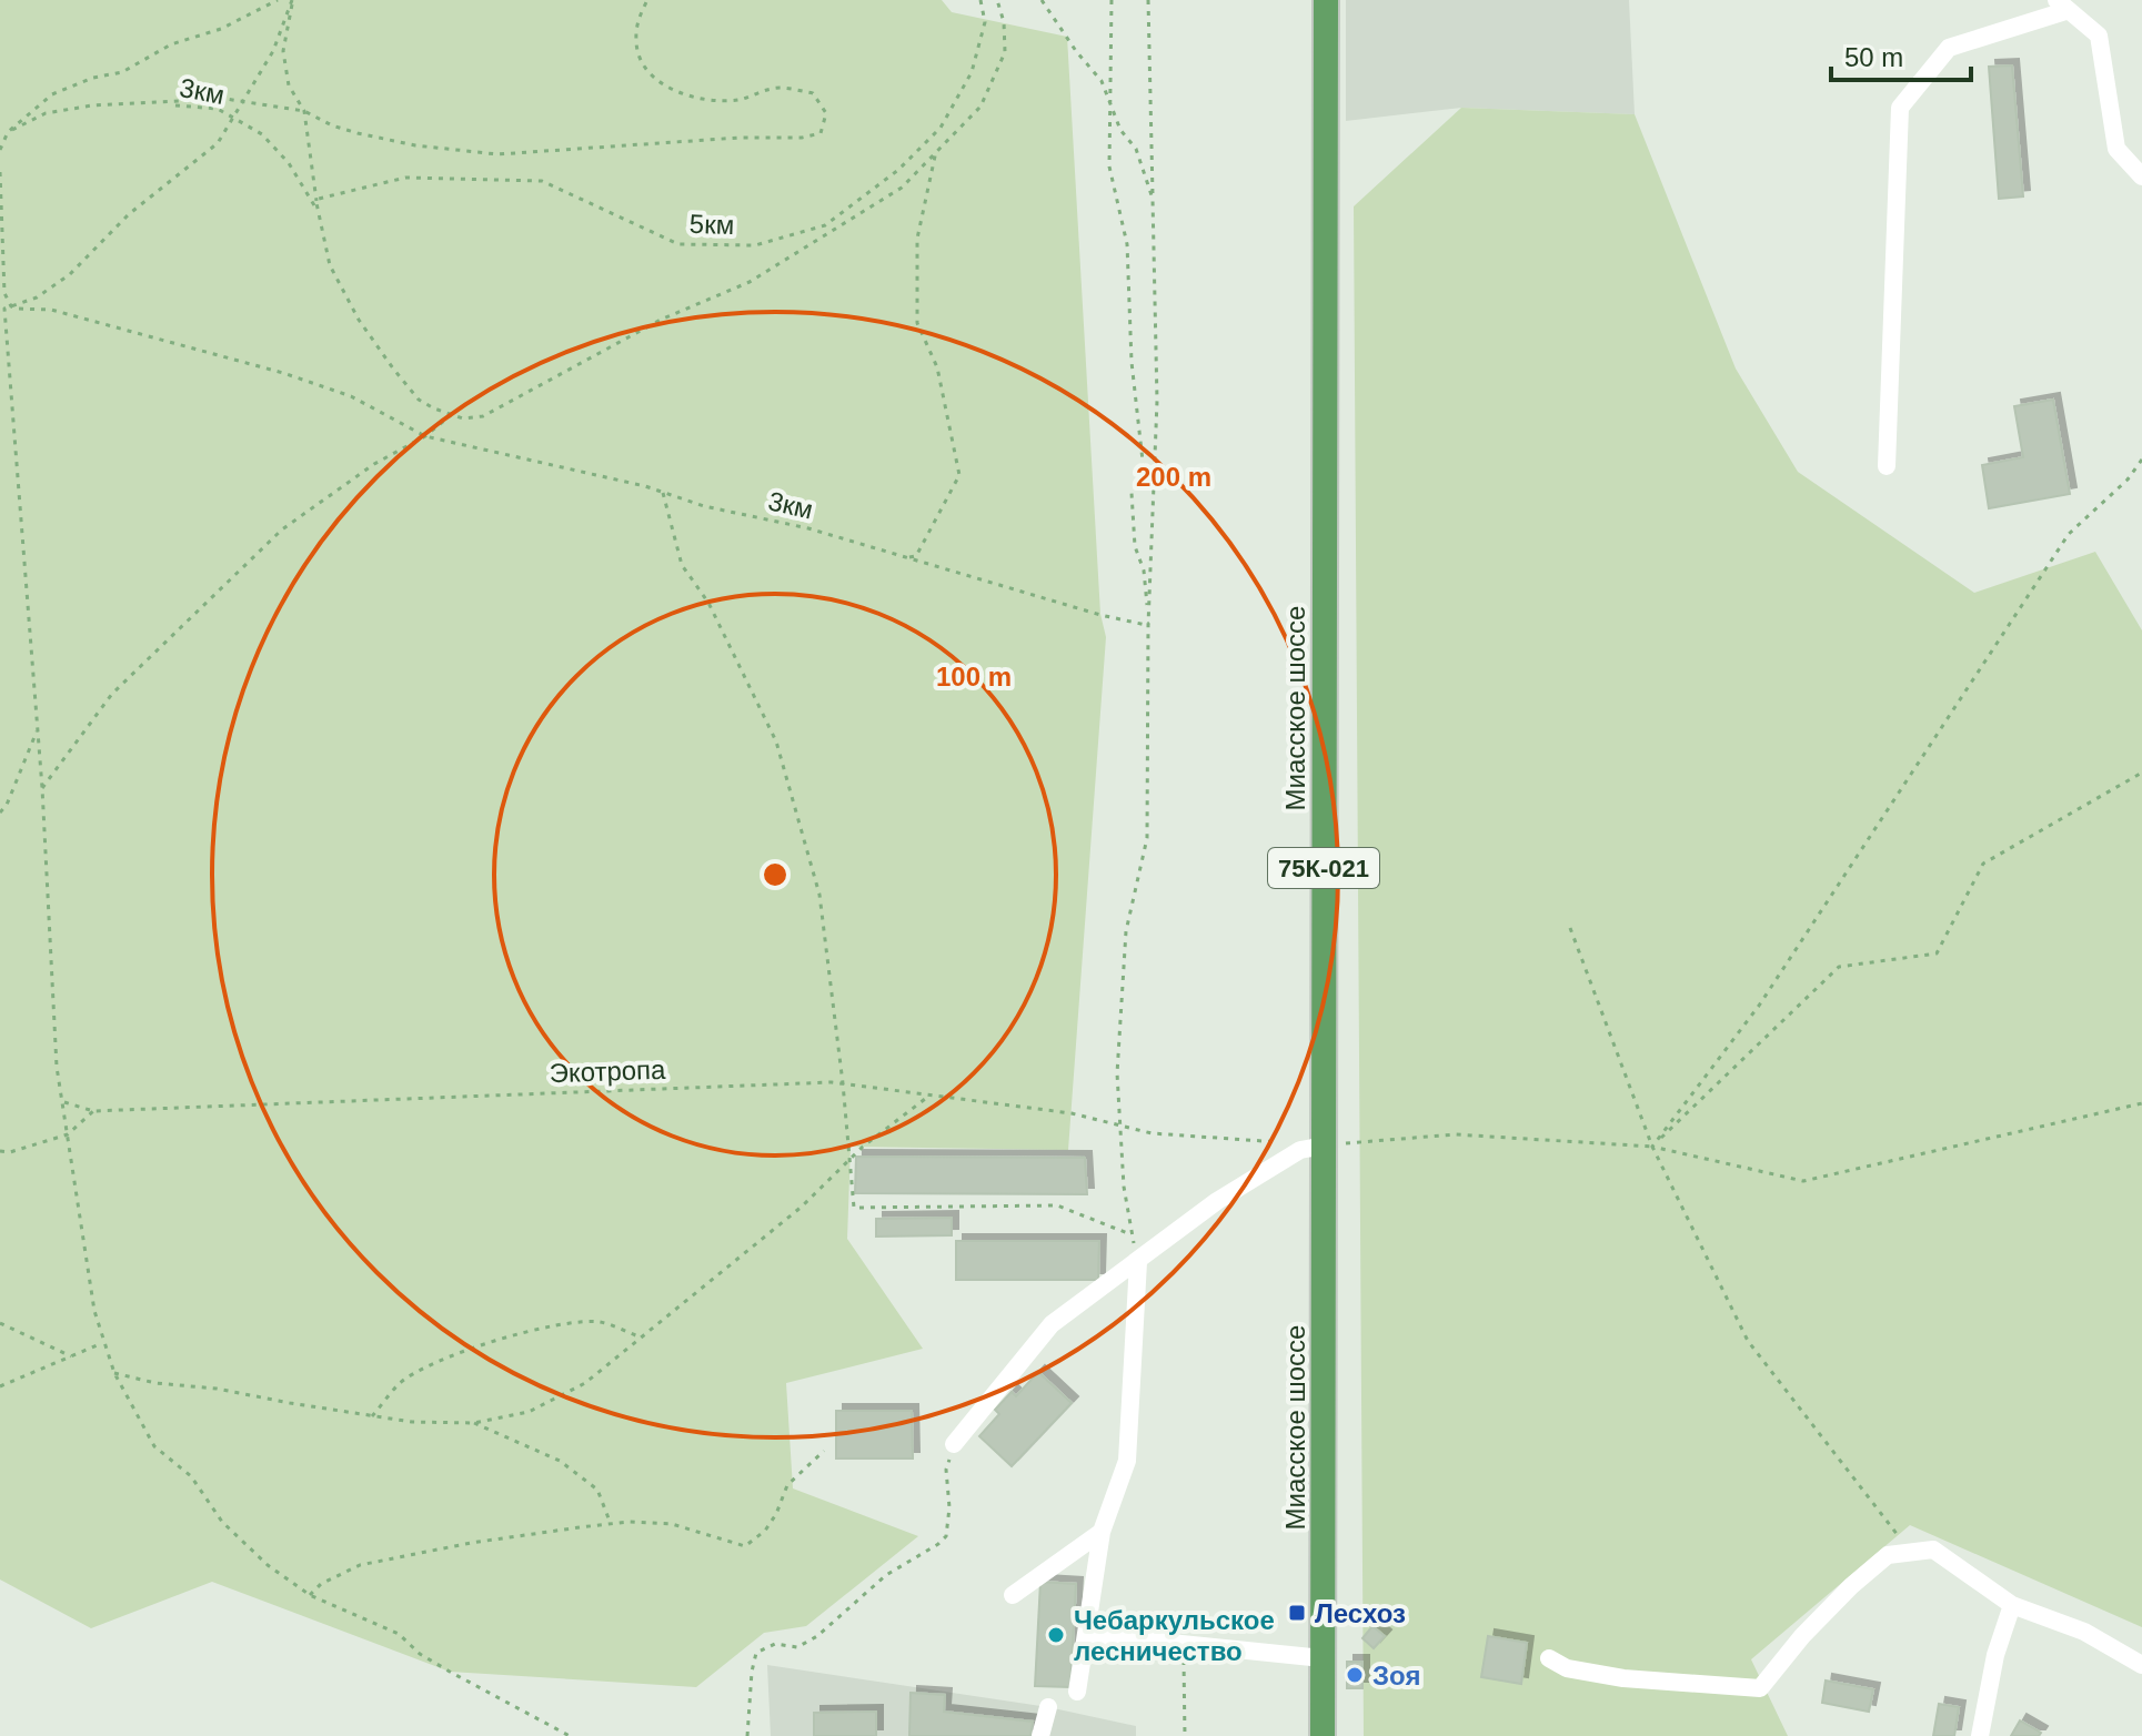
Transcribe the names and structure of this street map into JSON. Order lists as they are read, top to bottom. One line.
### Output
{"streets":{"main road":["Миасское шоссе","75К-021"],"path":["3км","5км","Экотропа"]},"crossings":[["Миасское шоссе","Экотропа"]],"places":{"transit":["Лесхоз"],"other":["Чебаркульское лесничество","Зоя"]},"scale_bar":"50 m","rings":["200 m","100 m"]}
